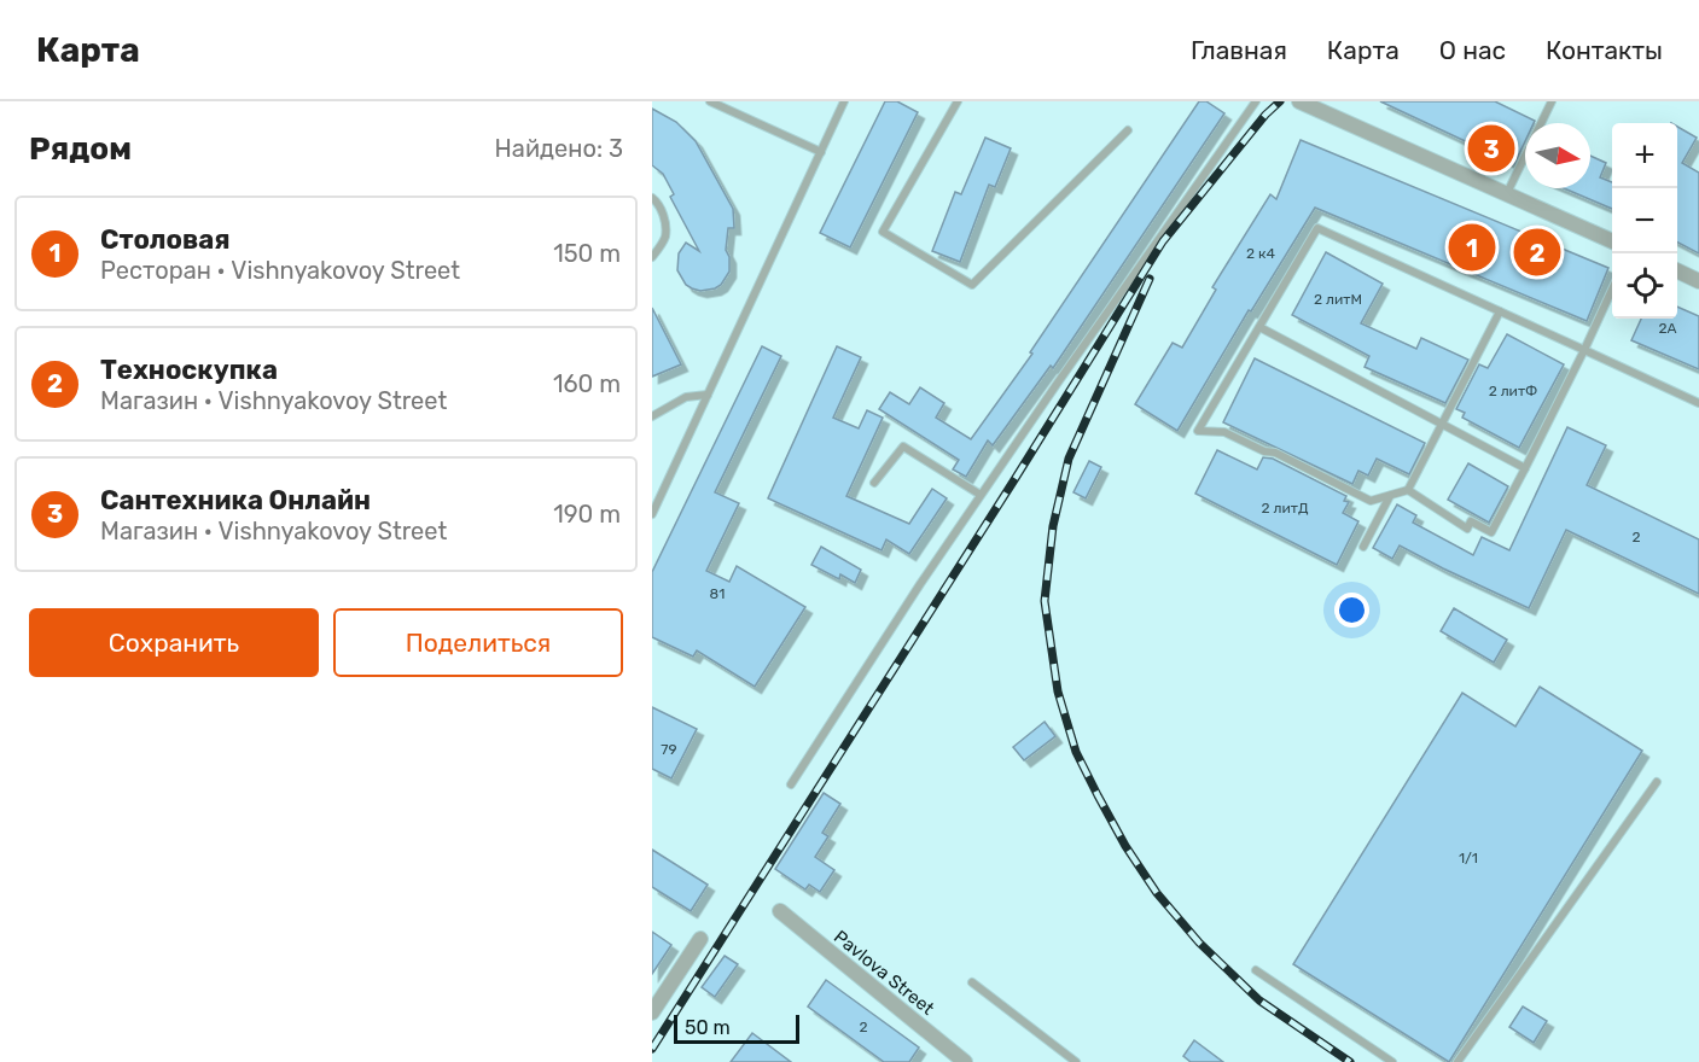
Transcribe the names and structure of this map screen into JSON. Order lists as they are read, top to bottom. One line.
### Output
{"streets":{"street":["Pavlova Street"]},"house_numbers":["2 к4","2 литМ","2А","2 литФ","2 литД","2","81","79","1/1","2"],"scale_bar":"50 m","north":"right","page":{"header":"Карта","nav":["Главная","Карта","О нас","Контакты"],"heading":["Рядом","Найдено: 3"],"pins":["3","1","2"],"map_buttons":["+","−"],"list":[{"mark":"1","name":"Столовая","note":"Ресторан · Vishnyakovoy Street","value":"150 m"},{"mark":"2","name":"Техноскупка","note":"Магазин · Vishnyakovoy Street","value":"160 m"},{"mark":"3","name":"Сантехника Онлайн","note":"Магазин · Vishnyakovoy Street","value":"190 m"}],"buttons":["Сохранить","Поделиться"],"scale":"50 m"}}
